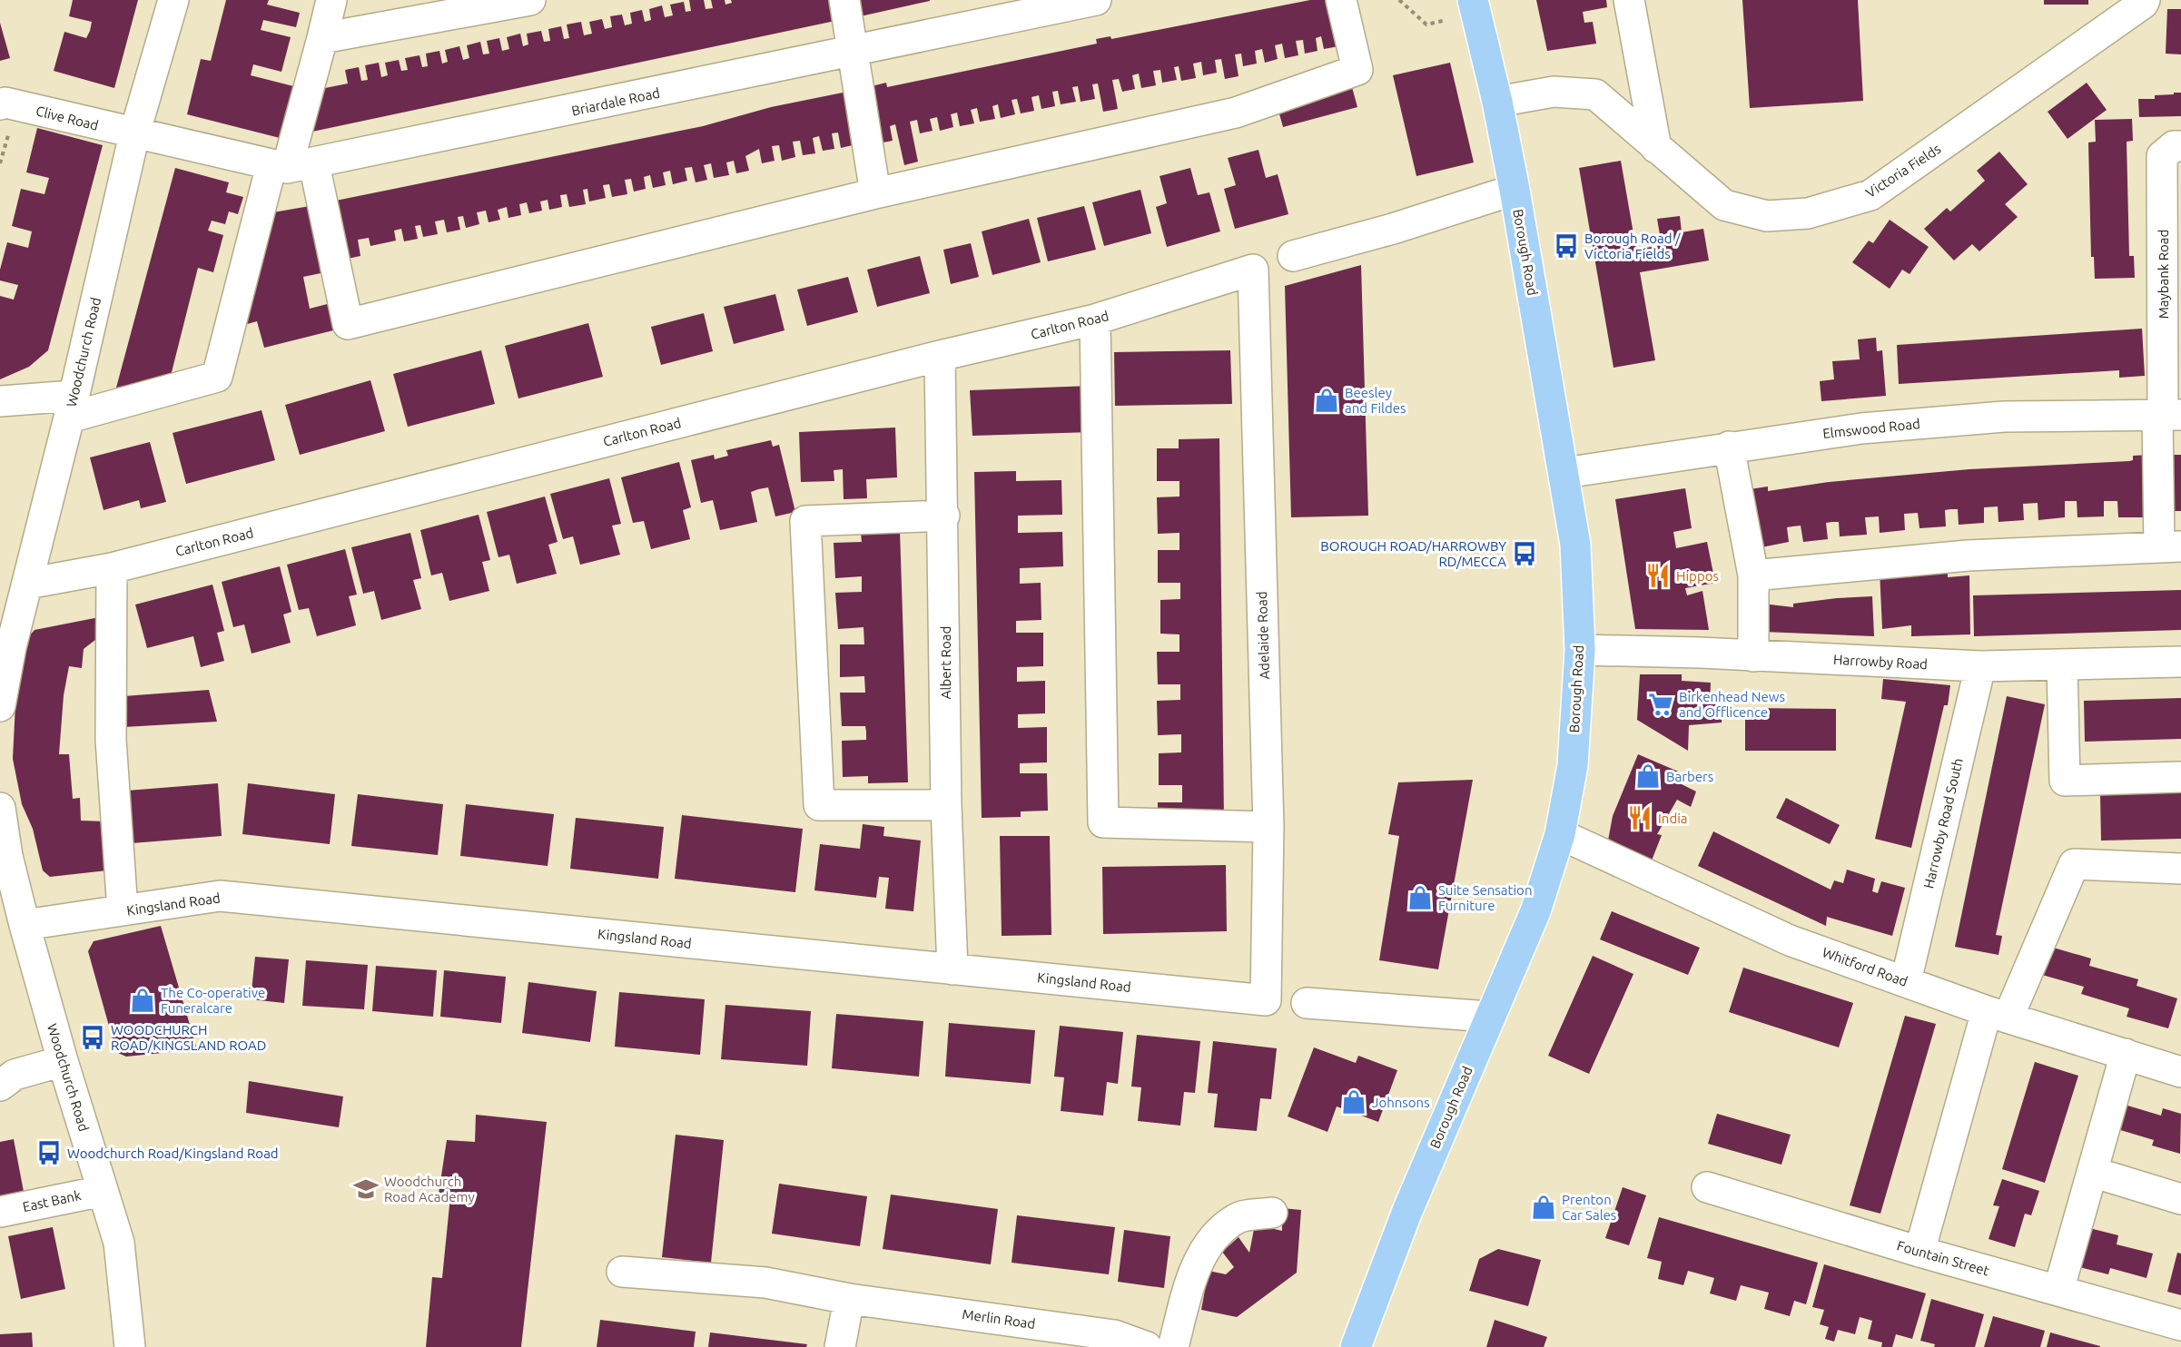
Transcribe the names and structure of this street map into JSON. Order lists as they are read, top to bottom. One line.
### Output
{"streets":{"highway":["Borough Road"],"street":["Briardale Road","Clive Road","Victoria Fields","Maybank Road","Carlton Road","Woodchurch Road","Elmswood Road","Adelaide Road","Harrowby Road","Albert Road","Harrowby Road South","Kingsland Road","Whitford Road","East Bank","Fountain Street","Merlin Road"]},"crossings":[["Briardale Road","Clive Road"],["Briardale Road","Woodchurch Road"],["Clive Road","Woodchurch Road"],["Victoria Fields","Borough Road"],["Borough Road","Elmswood Road"],["Borough Road","Harrowby Road"],["Borough Road","Whitford Road"],["Maybank Road","Elmswood Road"],["Carlton Road","Woodchurch Road"],["Carlton Road","Adelaide Road"],["Carlton Road","Albert Road"],["Woodchurch Road","Kingsland Road"],["Woodchurch Road","East Bank"],["Adelaide Road","Kingsland Road"],["Harrowby Road","Harrowby Road South"],["Albert Road","Kingsland Road"],["Harrowby Road South","Whitford Road"]],"places":{"bus stop":["Borough Road / Victoria Fields","BOROUGH ROAD/HARROWBY RD/MECCA","WOODCHURCH ROAD/KINGSLAND ROAD","Woodchurch Road/Kingsland Road"],"shop":["Beesley and Fildes","Barbers","Suite Sensation Furniture","The Co-operative Funeralcare","Johnsons","Prenton Car Sales"],"restaurant":["Hippos","India"],"supermarket":["Birkenhead News and Offlicence"],"school or university":["Woodchurch Road Academy"]}}
